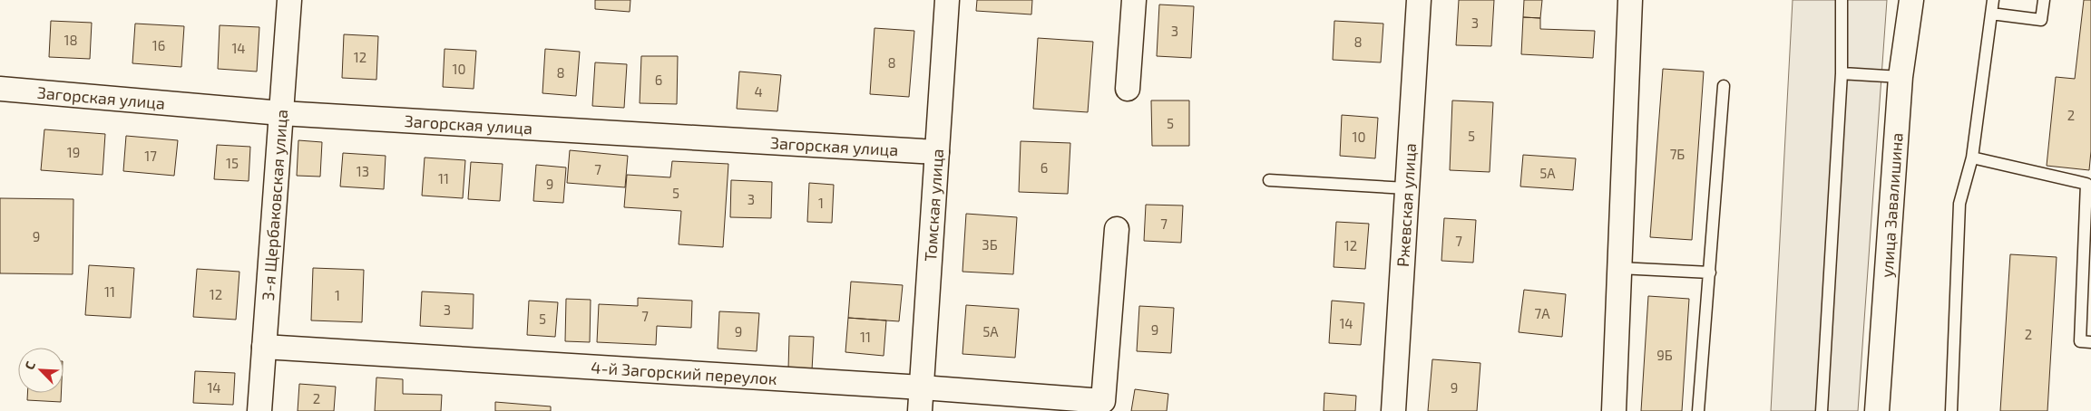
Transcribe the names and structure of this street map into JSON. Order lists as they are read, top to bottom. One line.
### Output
{"streets":{"street":["Загорская улица","3-я Щербаковская улица","Томская улица","Ржевская улица","улица Завалишина","4-й Загорский переулок"]},"crossings":[["Загорская улица","3-я Щербаковская улица"],["Загорская улица","Томская улица"],["3-я Щербаковская улица","4-й Загорский переулок"],["Томская улица","4-й Загорский переулок"]],"house_numbers":["3","3","18","8","16","14","12","8","10","8","6","4","2","5","5","10","19","7Б","17","15","6","7","13","5А","11","9","5","3","1","7","9","7","3Б","12","11","12","1","3","7А","7","5","14","9","9","5А","2","11","9Б","14","9","2"],"north":"top left"}
